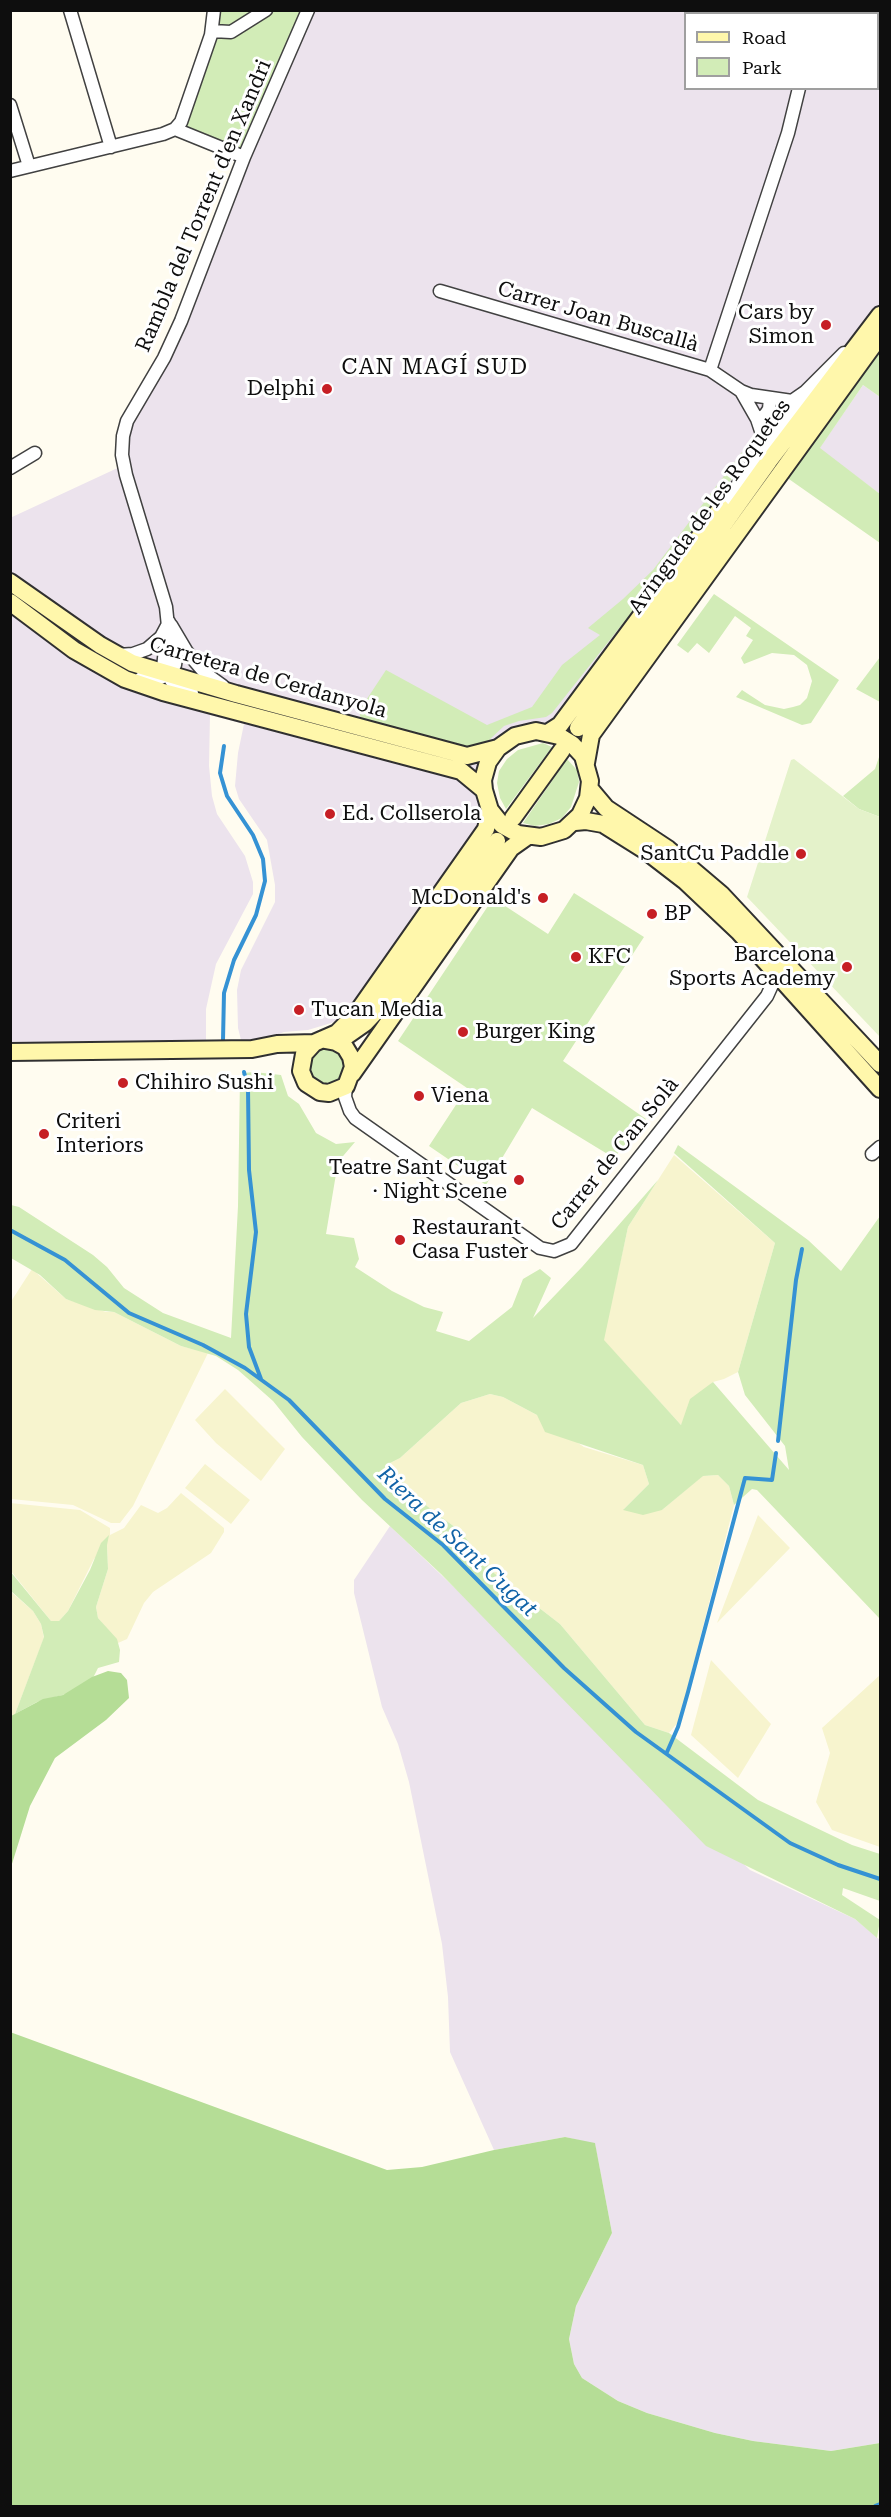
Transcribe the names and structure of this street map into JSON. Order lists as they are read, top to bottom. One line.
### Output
{"streets":{"main road":["Avinguda de les Roquetes","Carretera de Cerdanyola"],"street":["Rambla del Torrent d'en Xandri","Carrer Joan Buscallà","Carrer de Can Solà"]},"crossings":[["Rambla del Torrent d'en Xandri","Carretera de Cerdanyola"]],"districts":["CAN MAGÍ SUD"],"water":["Riera de Sant Cugat"],"places":["Cars by Simon","Delphi","Ed. Collserola","SantCu Paddle","McDonald's","BP","KFC","Barcelona Sports Academy","Tucan Media","Burger King","Chihiro Sushi","Viena","Criteri Interiors","Teatre Sant Cugat · Night Scene","Restaurant Casa Fuster"],"legend":["Road","Park"]}
